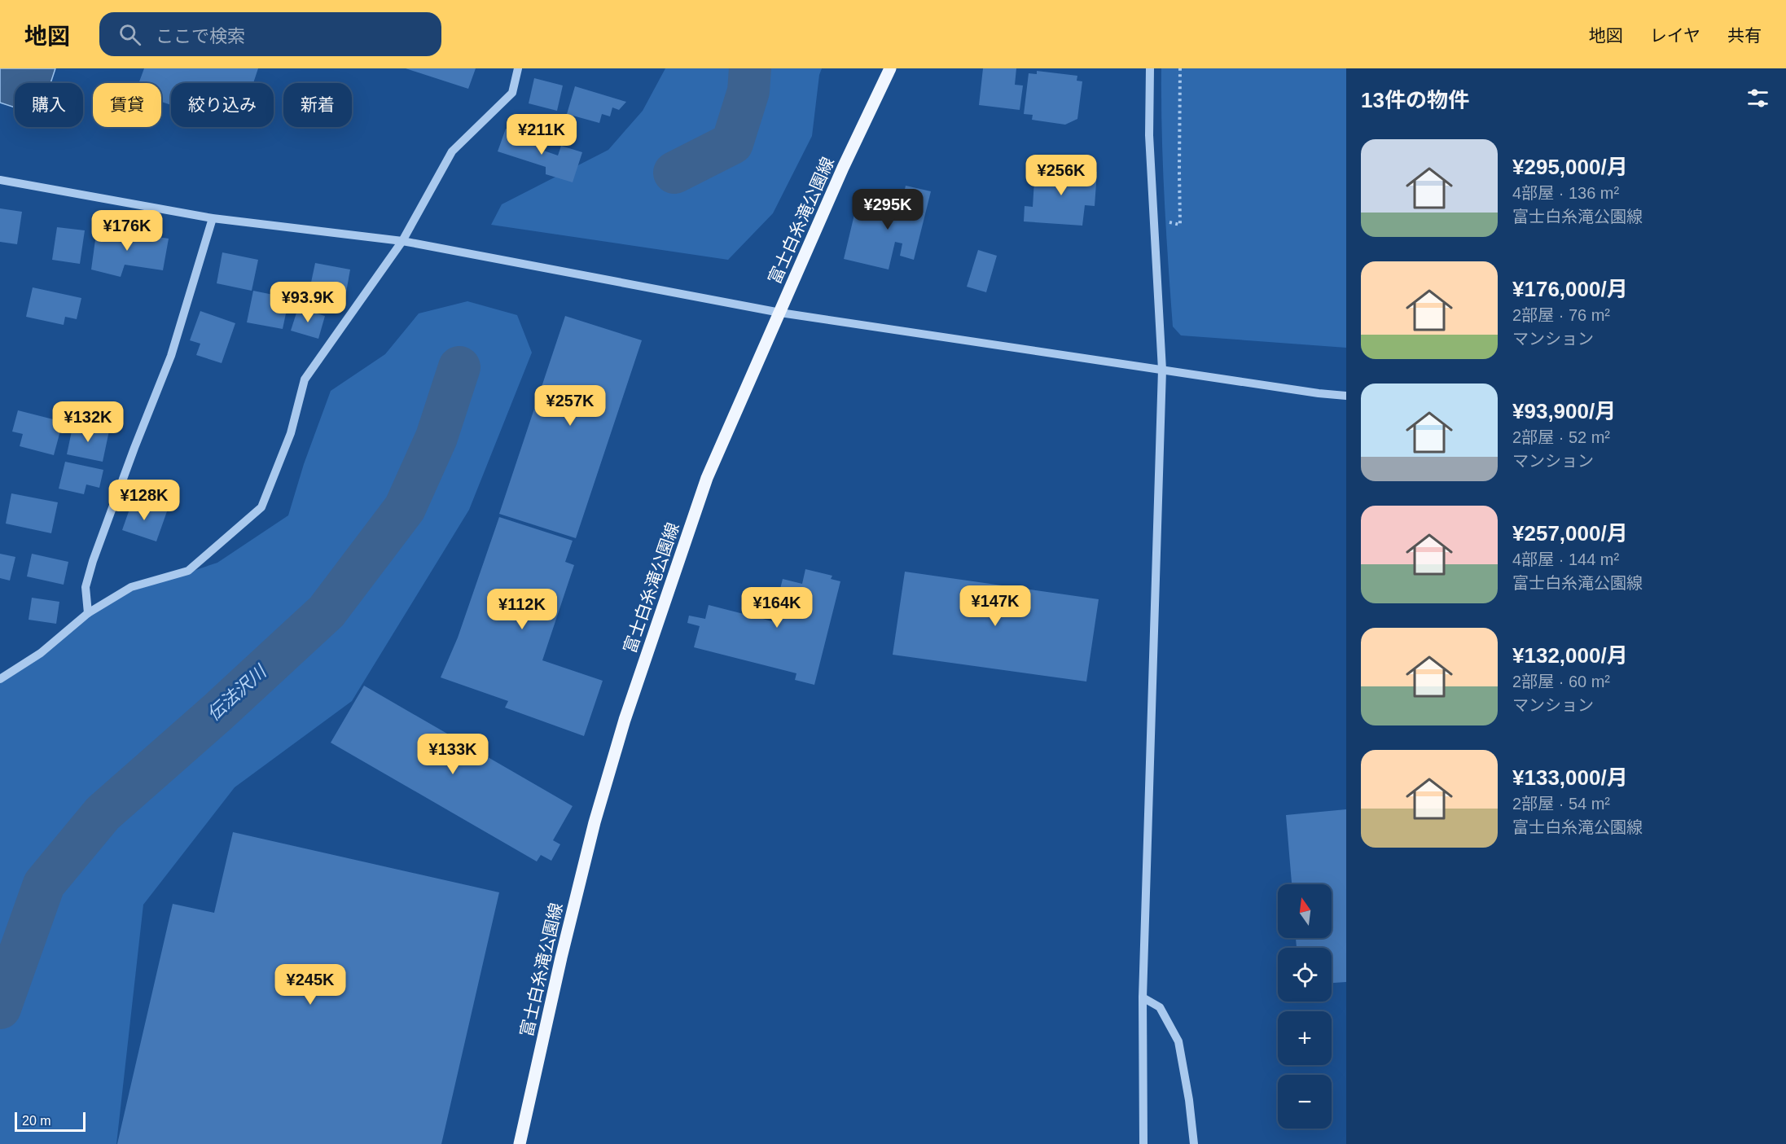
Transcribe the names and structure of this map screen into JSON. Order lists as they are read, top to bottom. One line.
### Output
{"streets":{"main road":["富士白糸滝公園線"]},"water":["伝法沢川"],"scale_bar":"20 m","north":"top","page":{"header":"地図","search":"ここで検索","nav":["地図","レイヤ","共有"],"heading":"13件の物件","chip":["購入","賃貸","絞り込み","新着"],"price":["¥211K","¥256K","¥295K","¥176K","¥93.9K","¥257K","¥132K","¥128K","¥147K","¥164K","¥112K","¥133K","¥245K"],"list":[{"name":"¥295,000/月","note":"4部屋 · 136 m² · 富士白糸滝公園線"},{"name":"¥176,000/月","note":"2部屋 · 76 m² · マンション"},{"name":"¥93,900/月","note":"2部屋 · 52 m² · マンション"},{"name":"¥257,000/月","note":"4部屋 · 144 m² · 富士白糸滝公園線"},{"name":"¥132,000/月","note":"2部屋 · 60 m² · マンション"},{"name":"¥133,000/月","note":"2部屋 · 54 m² · 富士白糸滝公園線"}],"map_buttons":["+","−"],"scale":"20 m"}}
